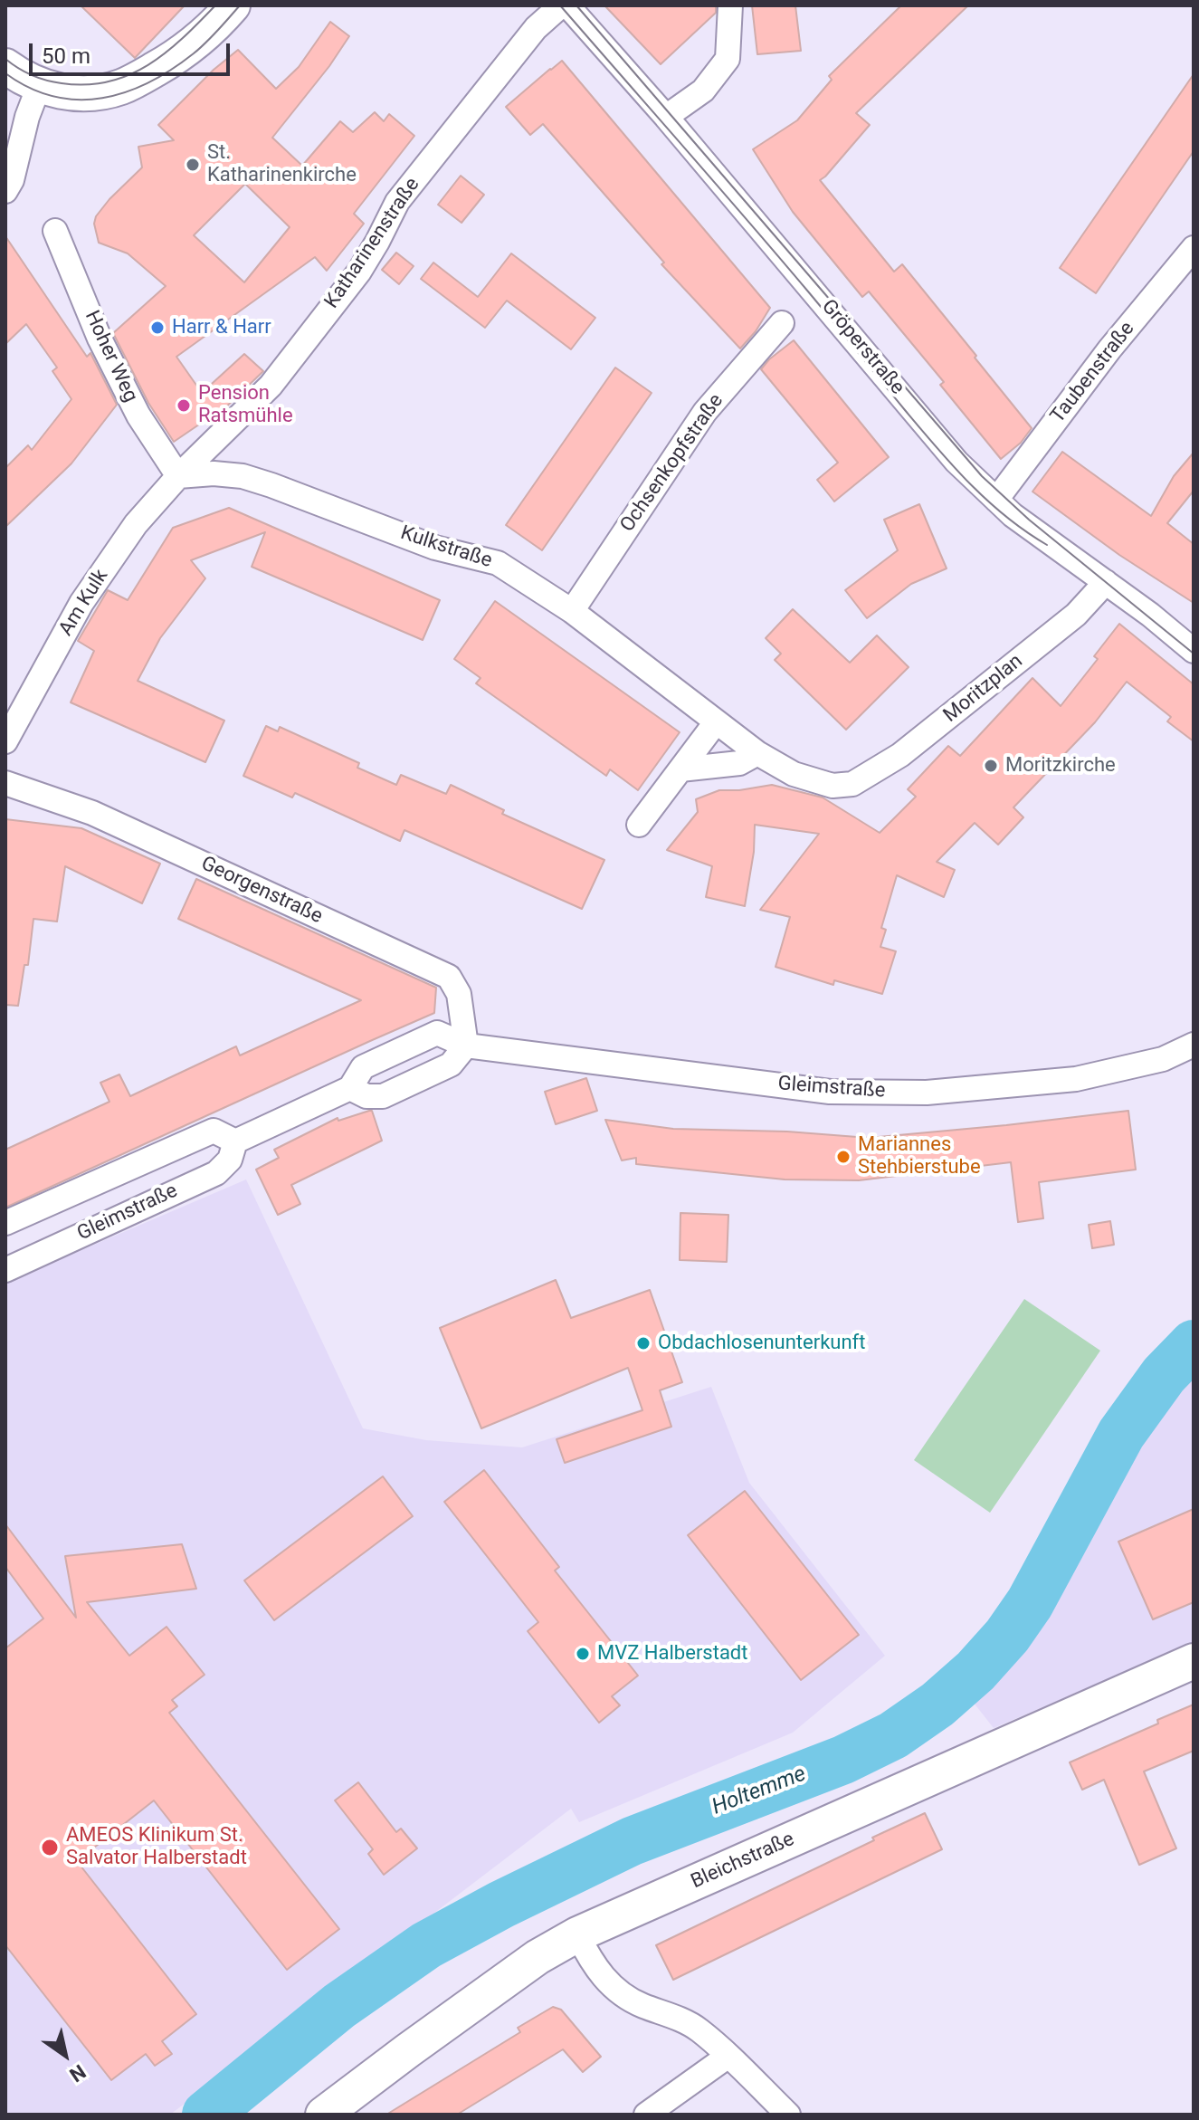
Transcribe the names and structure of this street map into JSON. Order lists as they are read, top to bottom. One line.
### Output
{"streets":{"main road":["Bleichstraße"],"street":["Katharinenstraße","Gröperstraße","Hoher Weg","Taubenstraße","Ochsenkopfstraße","Kulkstraße","Am Kulk","Moritzplan","Georgenstraße","Gleimstraße"]},"crossings":[["Katharinenstraße","Hoher Weg"],["Katharinenstraße","Kulkstraße"],["Katharinenstraße","Am Kulk"],["Gröperstraße","Taubenstraße"],["Gröperstraße","Moritzplan"],["Hoher Weg","Kulkstraße"],["Hoher Weg","Am Kulk"],["Ochsenkopfstraße","Kulkstraße"],["Kulkstraße","Am Kulk"],["Kulkstraße","Moritzplan"],["Georgenstraße","Gleimstraße"]],"water":["Holtemme"],"places":["St. Katharinenkirche","Harr & Harr","Pension Ratsmühle","Moritzkirche","Mariannes Stehbierstube","Obdachlosenunterkunft","MVZ Halberstadt","AMEOS Klinikum St. Salvator Halberstadt"],"scale_bar":"50 m","north":"bottom right"}
